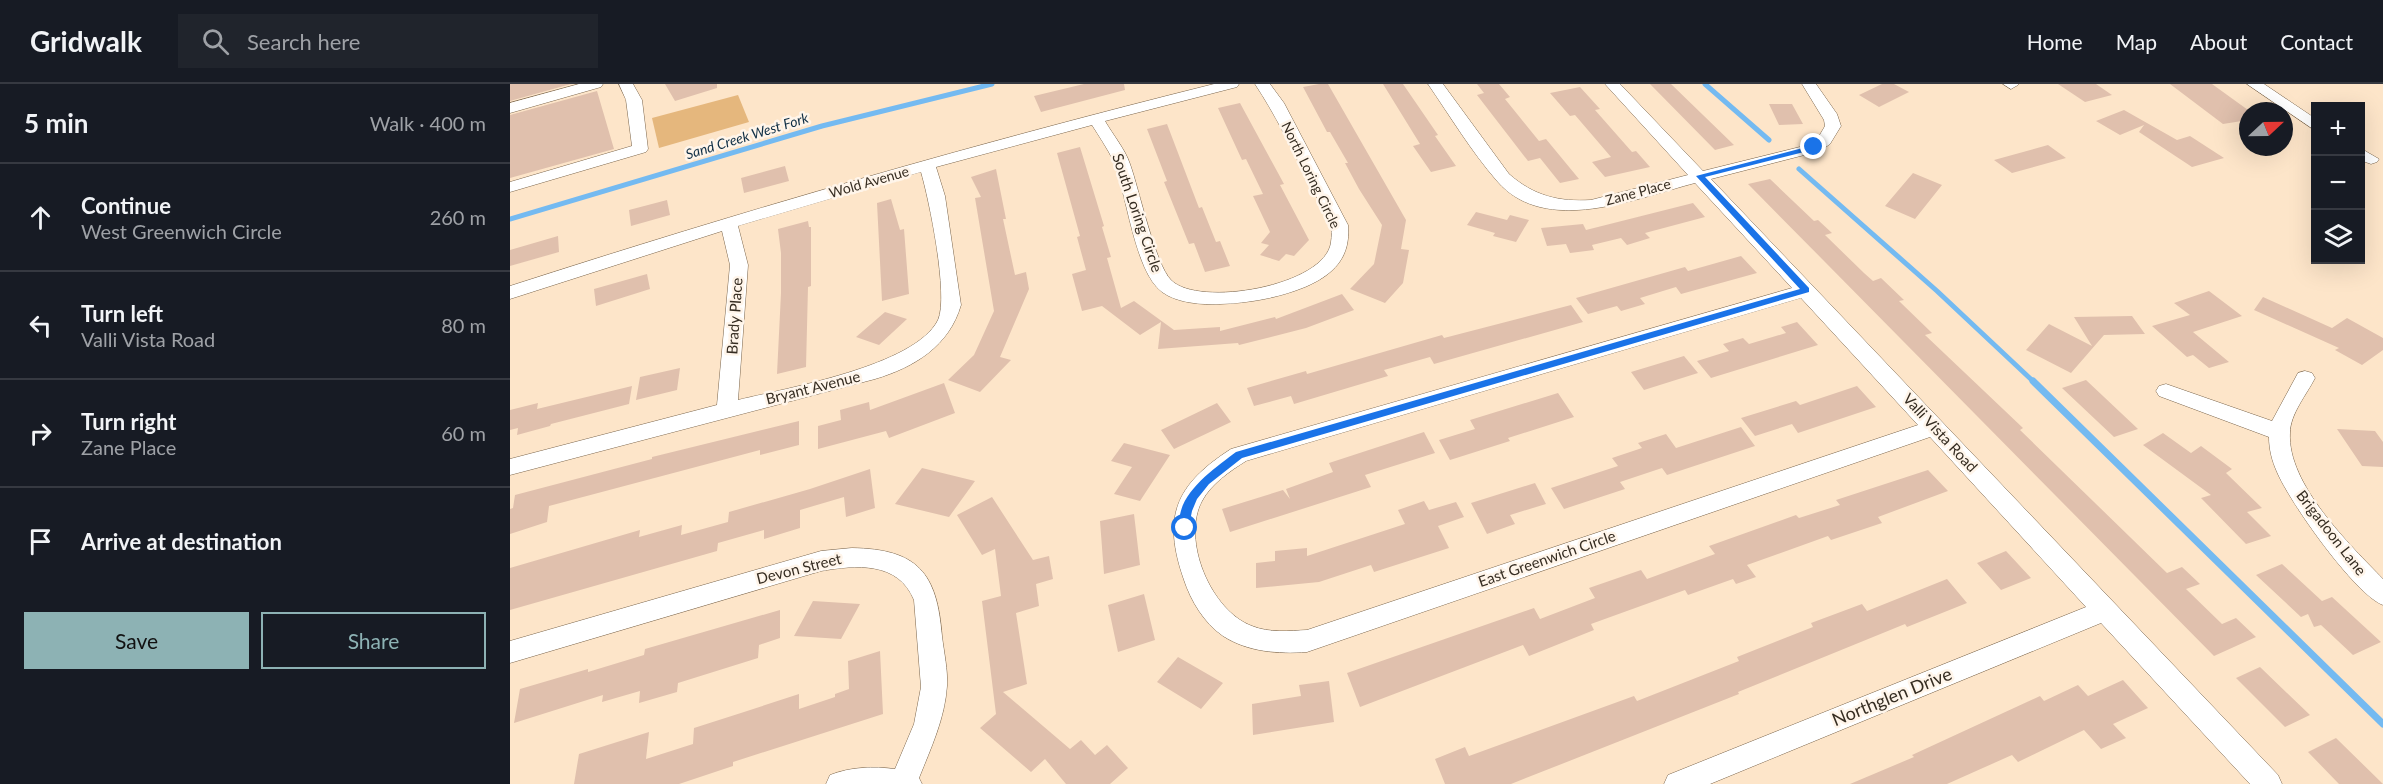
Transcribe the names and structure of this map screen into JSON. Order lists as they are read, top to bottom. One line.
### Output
{"streets":{"street":["North Loring Circle","Wold Avenue","Zane Place","South Loring Circle","Brady Place","Bryant Avenue","Valli Vista Road","Brigadoon Lane","East Greenwich Circle","Devon Street","Northglen Drive"]},"crossings":[["North Loring Circle","South Loring Circle"],["Wold Avenue","South Loring Circle"],["Wold Avenue","Brady Place"],["Wold Avenue","Bryant Avenue"],["Zane Place","Valli Vista Road"],["Brady Place","Bryant Avenue"],["Valli Vista Road","East Greenwich Circle"],["Valli Vista Road","Northglen Drive"]],"water":["Sand Creek West Fork"],"north":"right","page":{"header":"Gridwalk","search":"Search here","nav":["Home","Map","About","Contact"],"heading":["5 min","Walk · 400 m"],"map_buttons":["+","−"],"list":[["Continue","West Greenwich Circle","260 m"],["Turn left","Valli Vista Road","80 m"],["Turn right","Zane Place","60 m"],"Arrive at destination"],"buttons":["Save","Share"]}}
